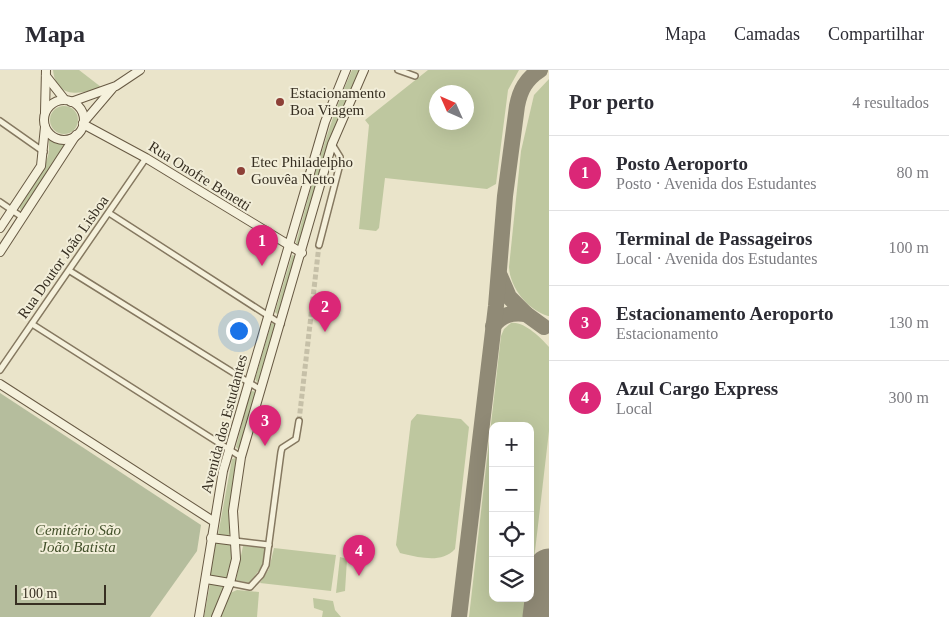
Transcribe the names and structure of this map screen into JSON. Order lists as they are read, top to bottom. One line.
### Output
{"streets":{"main road":["Rua Onofre Benetti","Avenida dos Estudantes"],"street":["Rua Doutor João Lisboa"]},"crossings":[["Rua Onofre Benetti","Rua Doutor João Lisboa"],["Rua Onofre Benetti","Avenida dos Estudantes"]],"parks":["Cemitério São João Batista"],"places":["Estacionamento Boa Viagem","Etec Philadelpho Gouvêa Netto"],"scale_bar":"100 m","north":"top left","page":{"header":"Mapa","nav":["Mapa","Camadas","Compartilhar"],"heading":["Por perto","4 resultados"],"list":[{"mark":"1","name":"Posto Aeroporto","note":"Posto · Avenida dos Estudantes","value":"80 m"},{"mark":"2","name":"Terminal de Passageiros","note":"Local · Avenida dos Estudantes","value":"100 m"},{"mark":"3","name":"Estacionamento Aeroporto","note":"Estacionamento","value":"130 m"},{"mark":"4","name":"Azul Cargo Express","note":"Local","value":"300 m"}],"pins":["1","2","3","4"],"map_buttons":["+","−"],"scale":"100 m"}}
